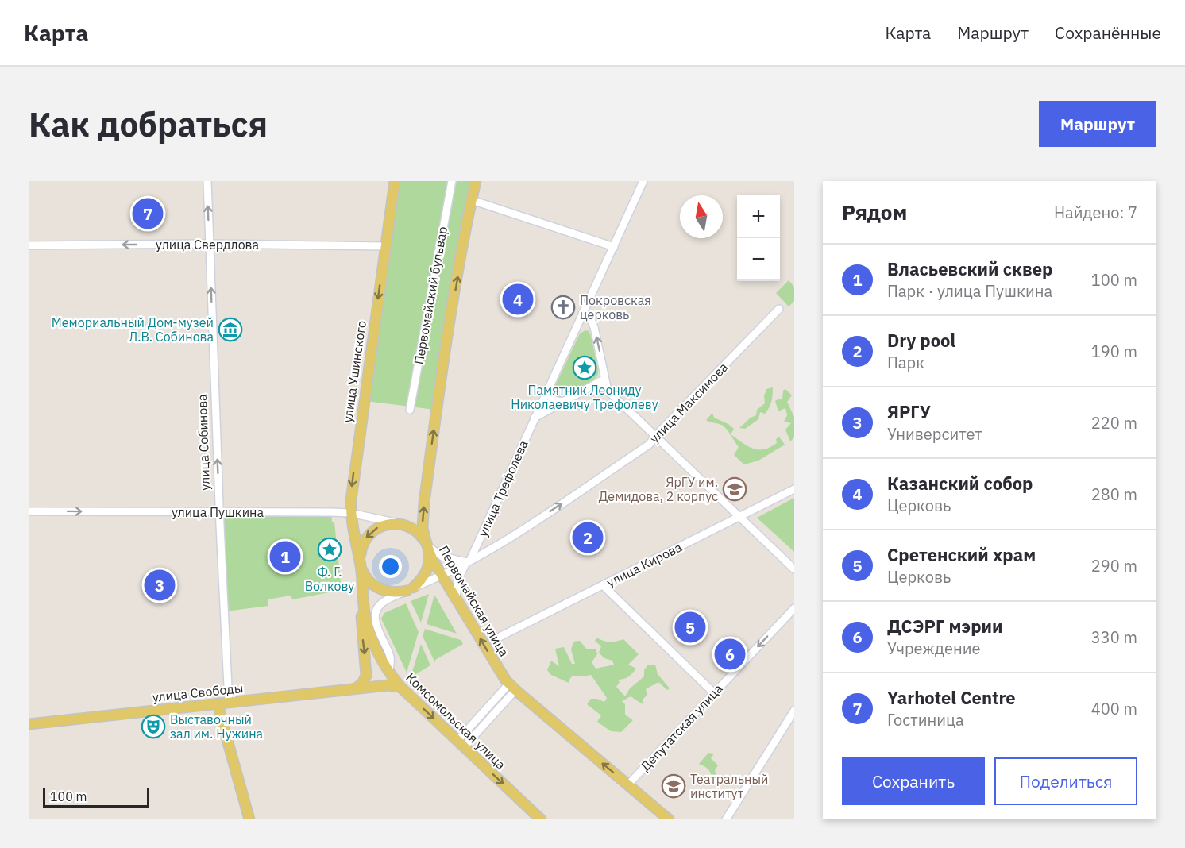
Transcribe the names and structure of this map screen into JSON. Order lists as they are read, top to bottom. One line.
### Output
{"streets":{"main road":["улица Ушинского","улица Собинова","Первомайская улица","улица Свободы","Комсомольская улица"],"street":["улица Свердлова","Первомайский бульвар","улица Максимова","улица Трефолева","улица Пушкина","улица Кирова","Депутатская улица"]},"crossings":[["улица Свердлова","улица Ушинского"],["улица Свердлова","улица Собинова"],["улица Ушинского","улица Максимова"],["улица Ушинского","улица Пушкина"],["улица Ушинского","Первомайская улица"],["улица Ушинского","Комсомольская улица"],["улица Максимова","улица Трефолева"],["улица Максимова","улица Пушкина"],["улица Максимова","Первомайская улица"],["улица Максимова","Комсомольская улица"],["улица Собинова","улица Пушкина"],["улица Собинова","улица Свободы"],["улица Трефолева","Первомайская улица"],["улица Пушкина","Первомайская улица"],["улица Пушкина","Комсомольская улица"],["Первомайская улица","Комсомольская улица"],["Первомайская улица","Депутатская улица"],["улица Свободы","Комсомольская улица"]],"one_way":["улица Свердлова","улица Ушинского","улица Максимова","улица Собинова","улица Пушкина","Первомайская улица","Депутатская улица"],"places":{"church":["Покровская церковь"],"museum":["Мемориальный Дом-музей Л.В. Собинова"],"place":["Памятник Леониду Николаевичу Трефолеву","Ф. Г. Волкову"],"school or university":["ЯрГУ им. Демидова, 2 корпус","Театральный институт"],"theatre":["Выставочный зал им. Нужина"]},"scale_bar":"100 m","north":"top","page":{"header":"Карта","nav":["Карта","Маршрут","Сохранённые"],"buttons":["Маршрут",["Сохранить","Поделиться"]],"title":"Как добраться","heading":["Рядом","Найдено: 7"],"map_buttons":["+","−"],"pins":["7","4","2","1","3","5","6"],"list":[{"mark":"1","name":"Власьевский сквер","note":"Парк · улица Пушкина","value":"100 m"},{"mark":"2","name":"Dry pool","note":"Парк","value":"190 m"},{"mark":"3","name":"ЯРГУ","note":"Университет","value":"220 m"},{"mark":"4","name":"Казанский собор","note":"Церковь","value":"280 m"},{"mark":"5","name":"Сретенский храм","note":"Церковь","value":"290 m"},{"mark":"6","name":"ДСЭРГ мэрии","note":"Учреждение","value":"330 m"},{"mark":"7","name":"Yarhotel Centre","note":"Гостиница","value":"400 m"}],"scale":"100 m"}}
